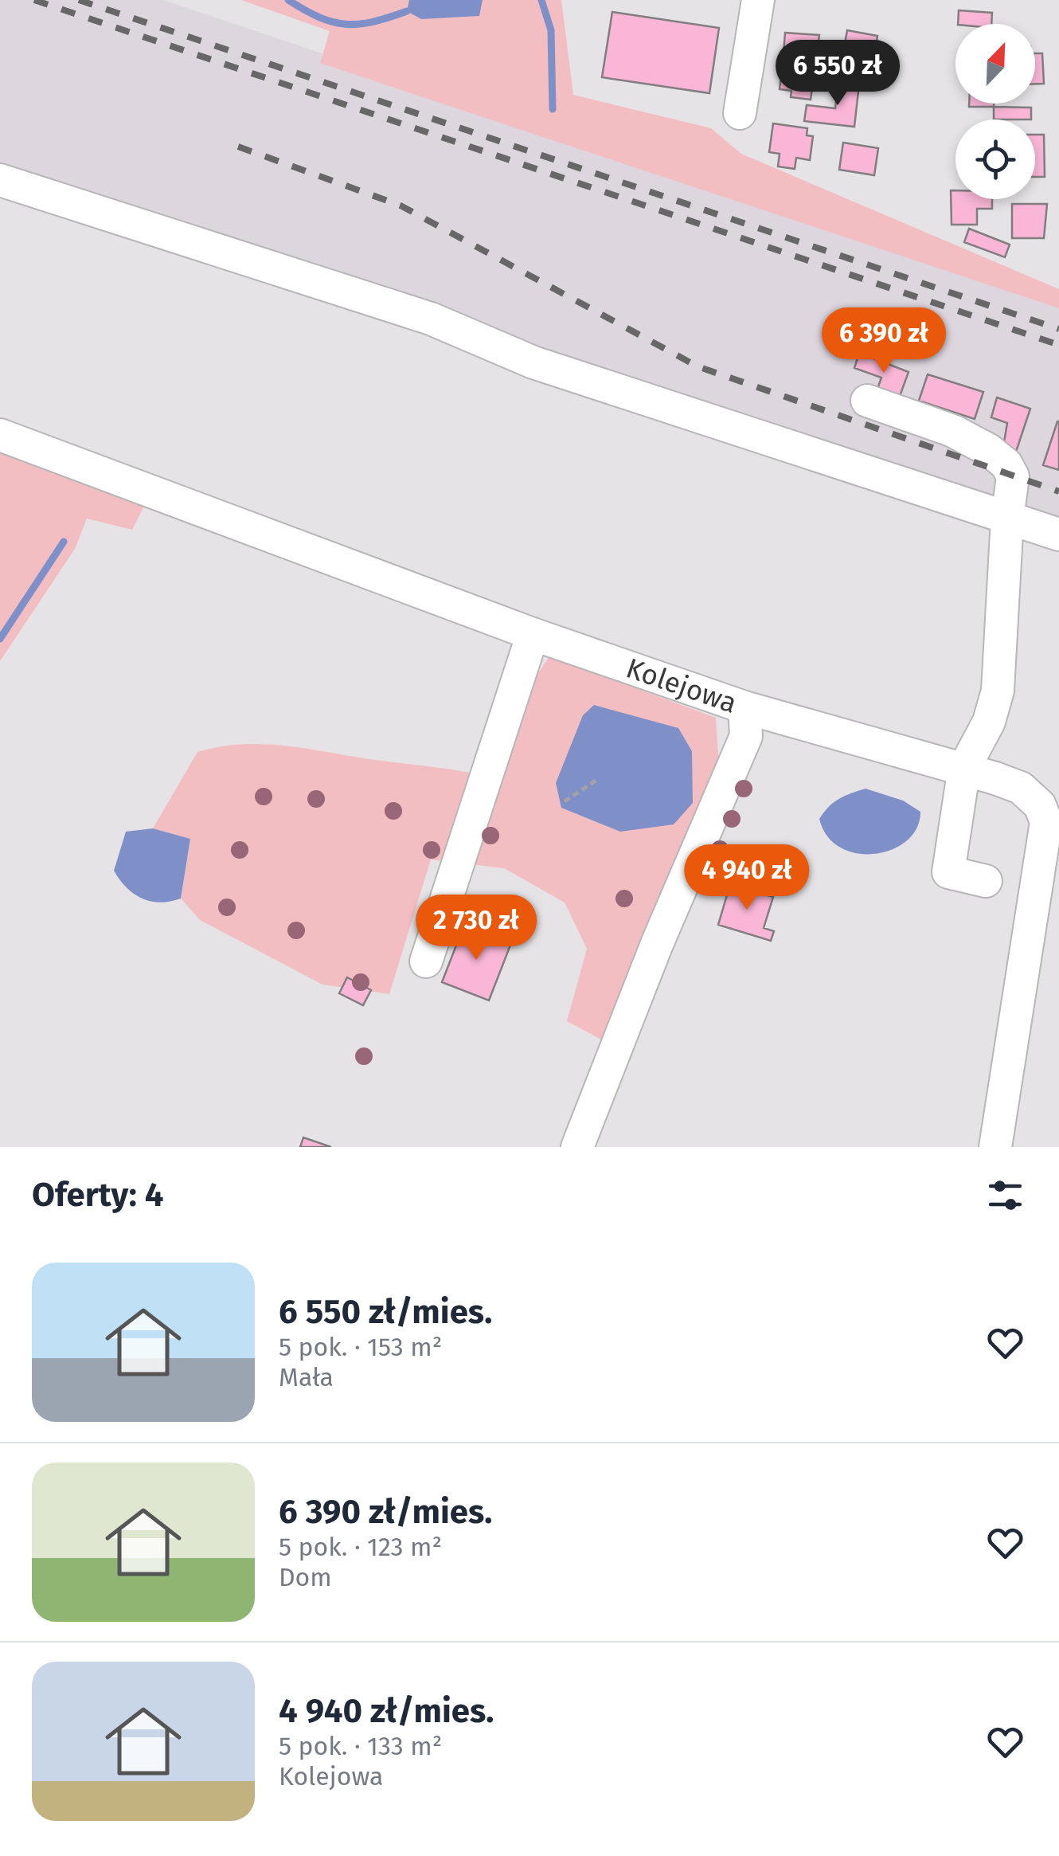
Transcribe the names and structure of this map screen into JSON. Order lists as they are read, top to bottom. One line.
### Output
{"streets":{"street":["Kolejowa"]},"north":"top right","page":{"price":["6 550 zł","6 390 zł","4 940 zł","2 730 zł"],"heading":"Oferty: 4","list":[{"name":"6 550 zł/mies.","note":"5 pok. · 153 m² · Mała"},{"name":"6 390 zł/mies.","note":"5 pok. · 123 m² · Dom"},{"name":"4 940 zł/mies.","note":"5 pok. · 133 m² · Kolejowa"}]}}
